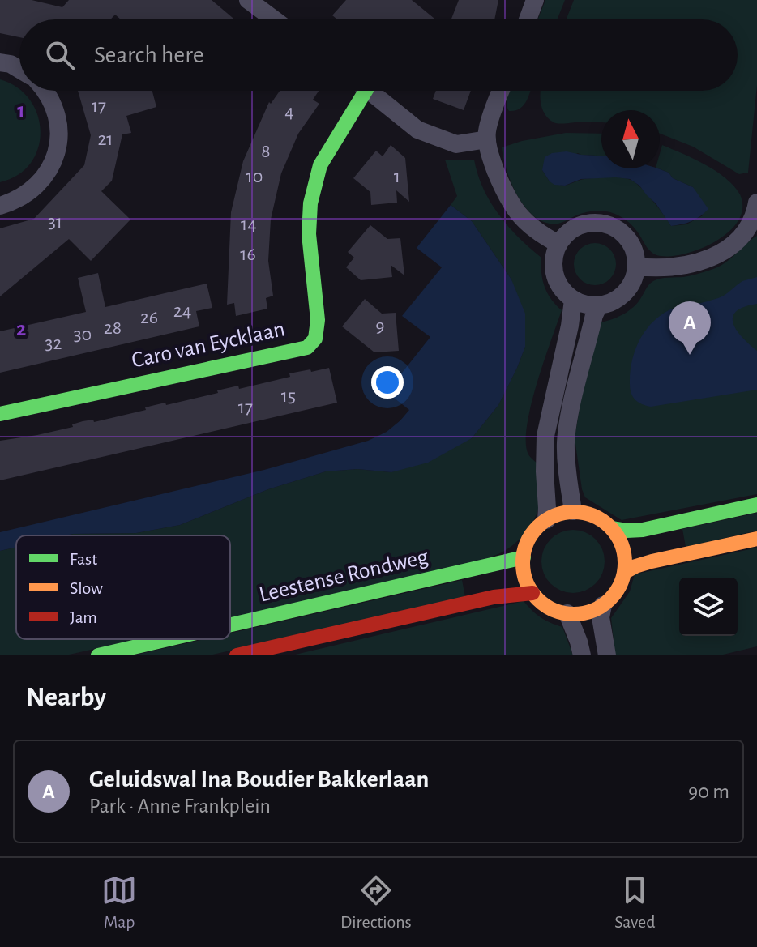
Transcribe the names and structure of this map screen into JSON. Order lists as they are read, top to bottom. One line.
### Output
{"streets":{"main road":["Caro van Eycklaan","Leestense Rondweg"]},"house_numbers":["17","4","21","8","10","1","31","14","16","24","26","9","28","30","32","15","17"],"legend":["Fast","Slow","Jam"],"north":"top","page":{"search":"Search here","pins":"A","heading":"Nearby","list":[{"mark":"A","name":"Geluidswal Ina Boudier Bakkerlaan","note":"Park · Anne Frankplein","value":"90 m"}],"nav":["Map","Directions","Saved"]},"grid":{"rows":["1","2"]}}
